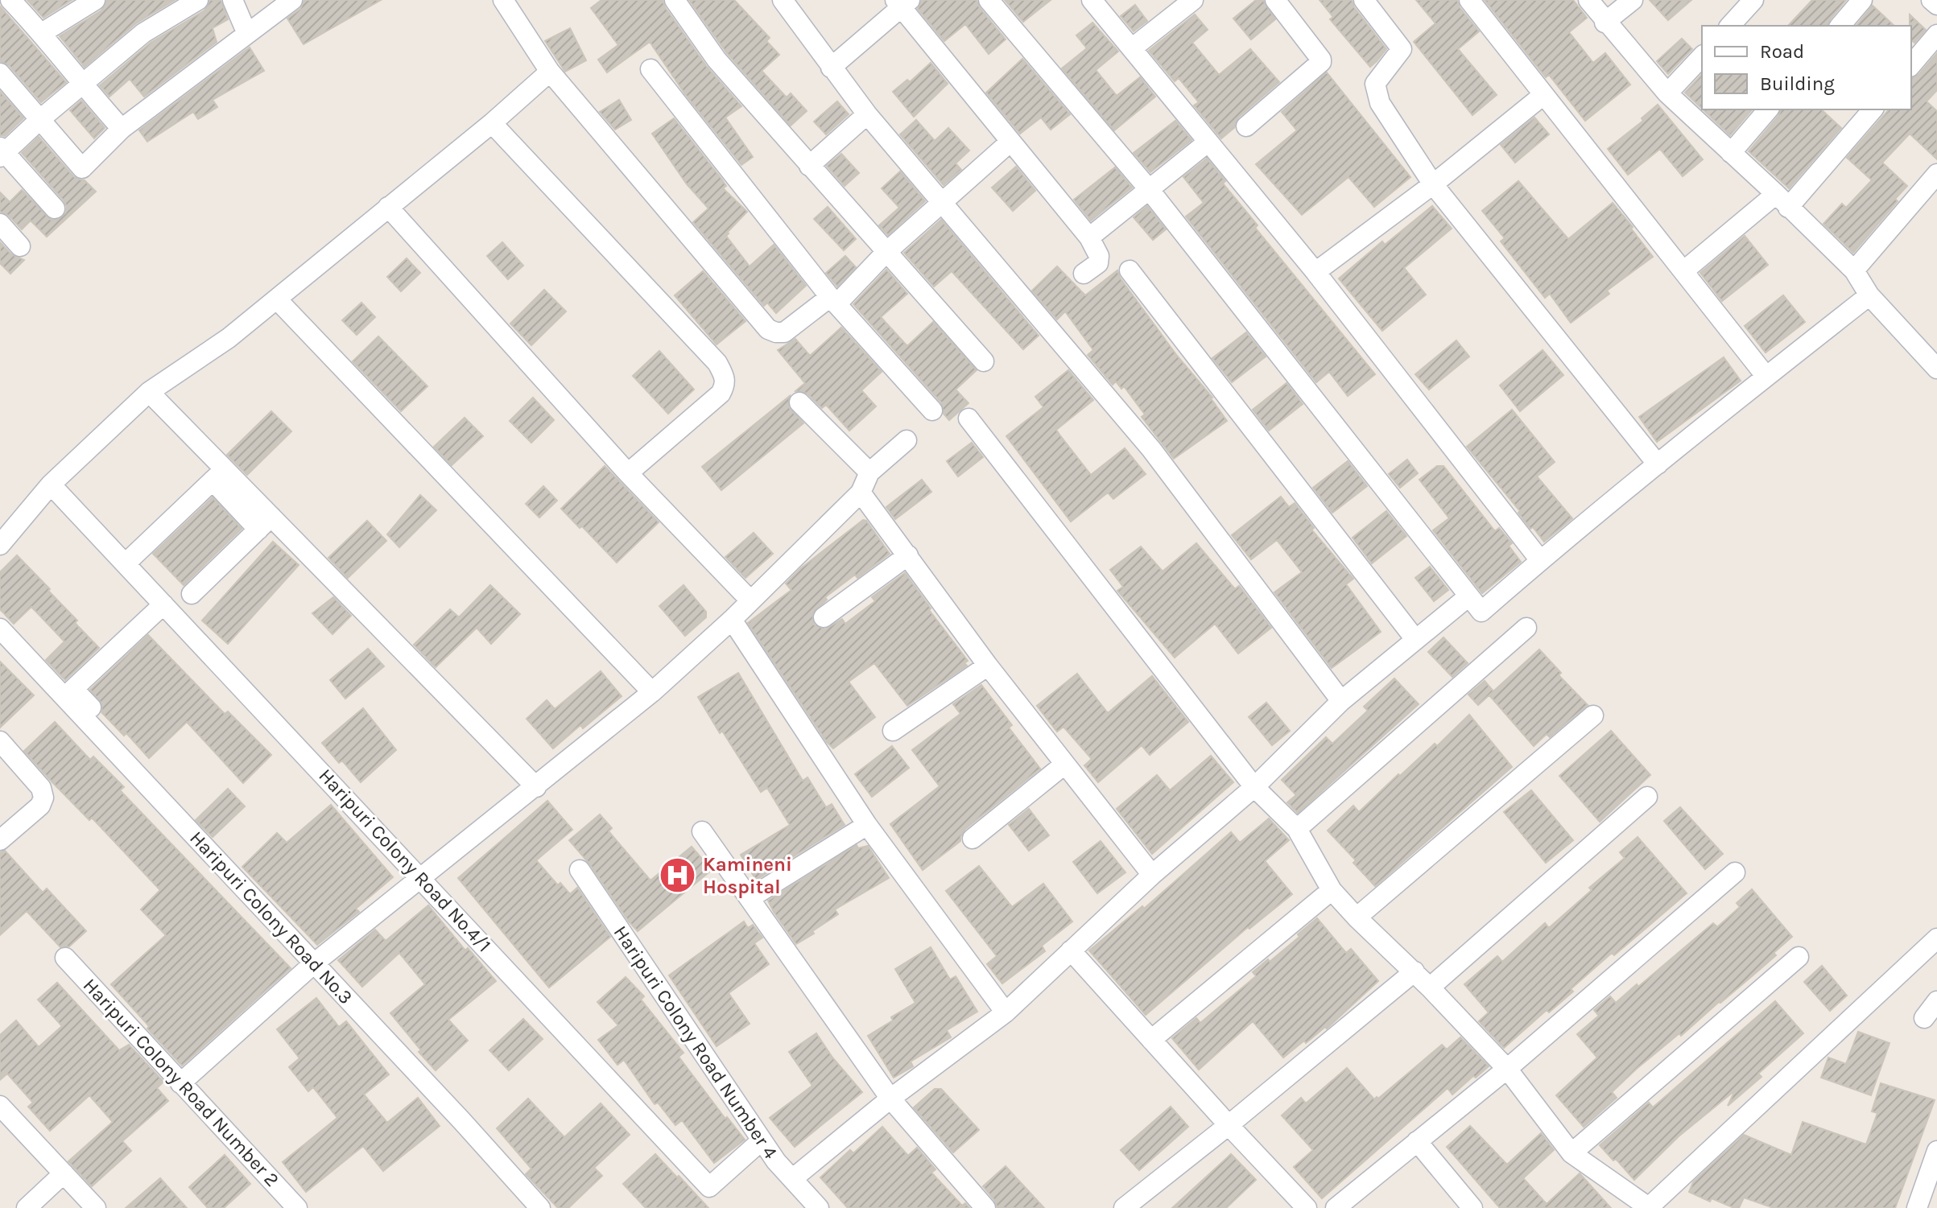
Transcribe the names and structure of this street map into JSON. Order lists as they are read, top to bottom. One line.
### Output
{"streets":{"street":["Haripuri Colony Road No.4/1","Haripuri Colony Road No.3","Haripuri Colony Road Number 4","Haripuri Colony Road Number 2"]},"crossings":[["Haripuri Colony Road No.4/1","Haripuri Colony Road Number 4"]],"places":{"hospital":["Kamineni Hospital"]},"legend":["Road","Building"]}
